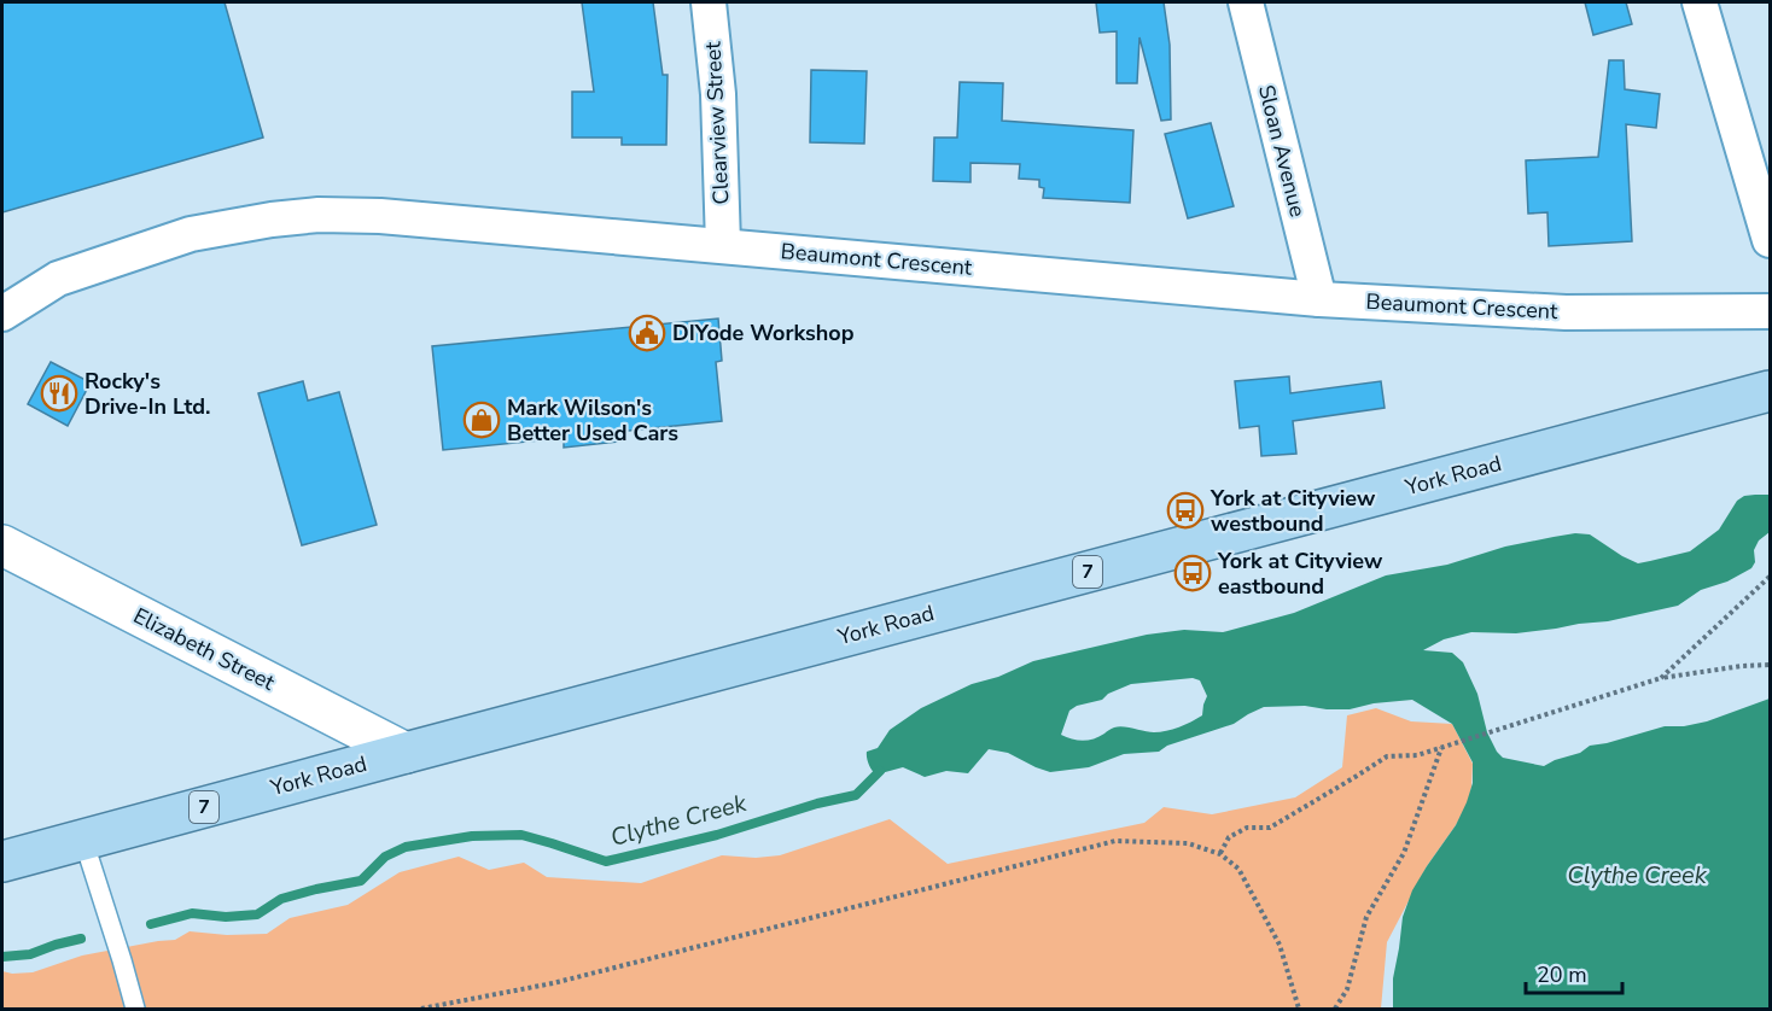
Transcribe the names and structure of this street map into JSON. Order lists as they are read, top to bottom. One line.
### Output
{"streets":{"main road":["York Road","7"],"street":["Clearview Street","Sloan Avenue","Beaumont Crescent","Elizabeth Street"]},"crossings":[["Clearview Street","Beaumont Crescent"],["Sloan Avenue","Beaumont Crescent"],["York Road","Elizabeth Street"]],"water":["Clythe Creek"],"places":{"public building":["DIYode Workshop"],"restaurant":["Rocky's Drive-In Ltd."],"shop":["Mark Wilson's Better Used Cars"],"bus stop":["York at Cityview westbound","York at Cityview eastbound"]},"scale_bar":"20 m"}
